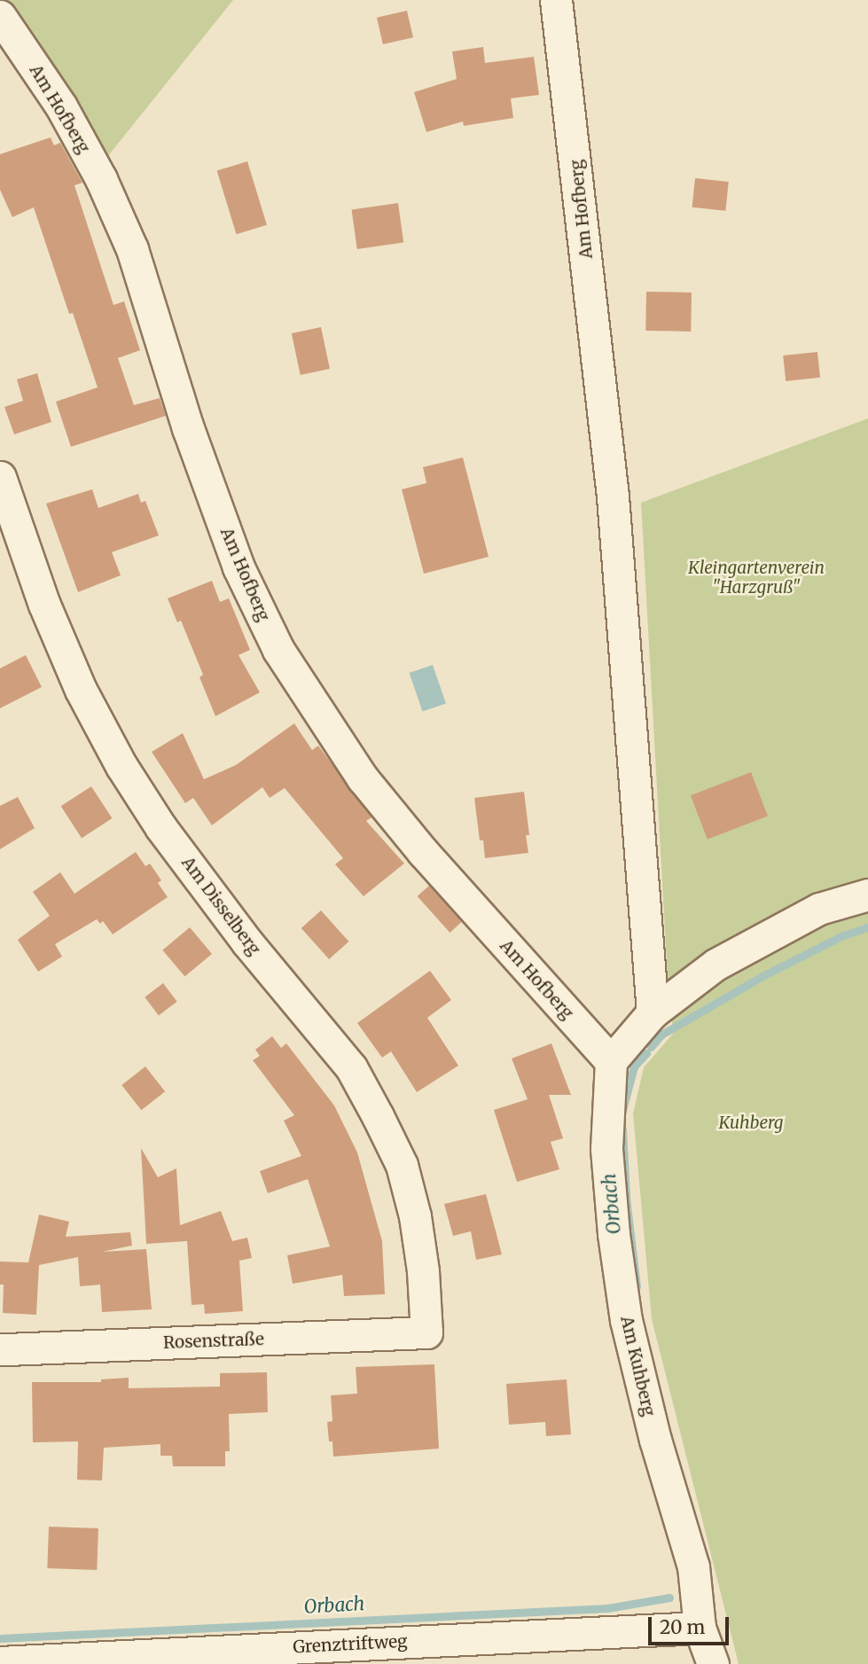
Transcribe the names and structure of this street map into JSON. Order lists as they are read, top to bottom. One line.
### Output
{"streets":{"street":["Am Hofberg","Am Disselberg","Rosenstraße","Am Kuhberg","Grenztriftweg"]},"crossings":[["Am Hofberg","Am Kuhberg"],["Am Disselberg","Rosenstraße"],["Am Kuhberg","Grenztriftweg"]],"water":["Orbach"],"parks":["Kleingartenverein \"Harzgruß\"","Kuhberg"],"scale_bar":"20 m"}
